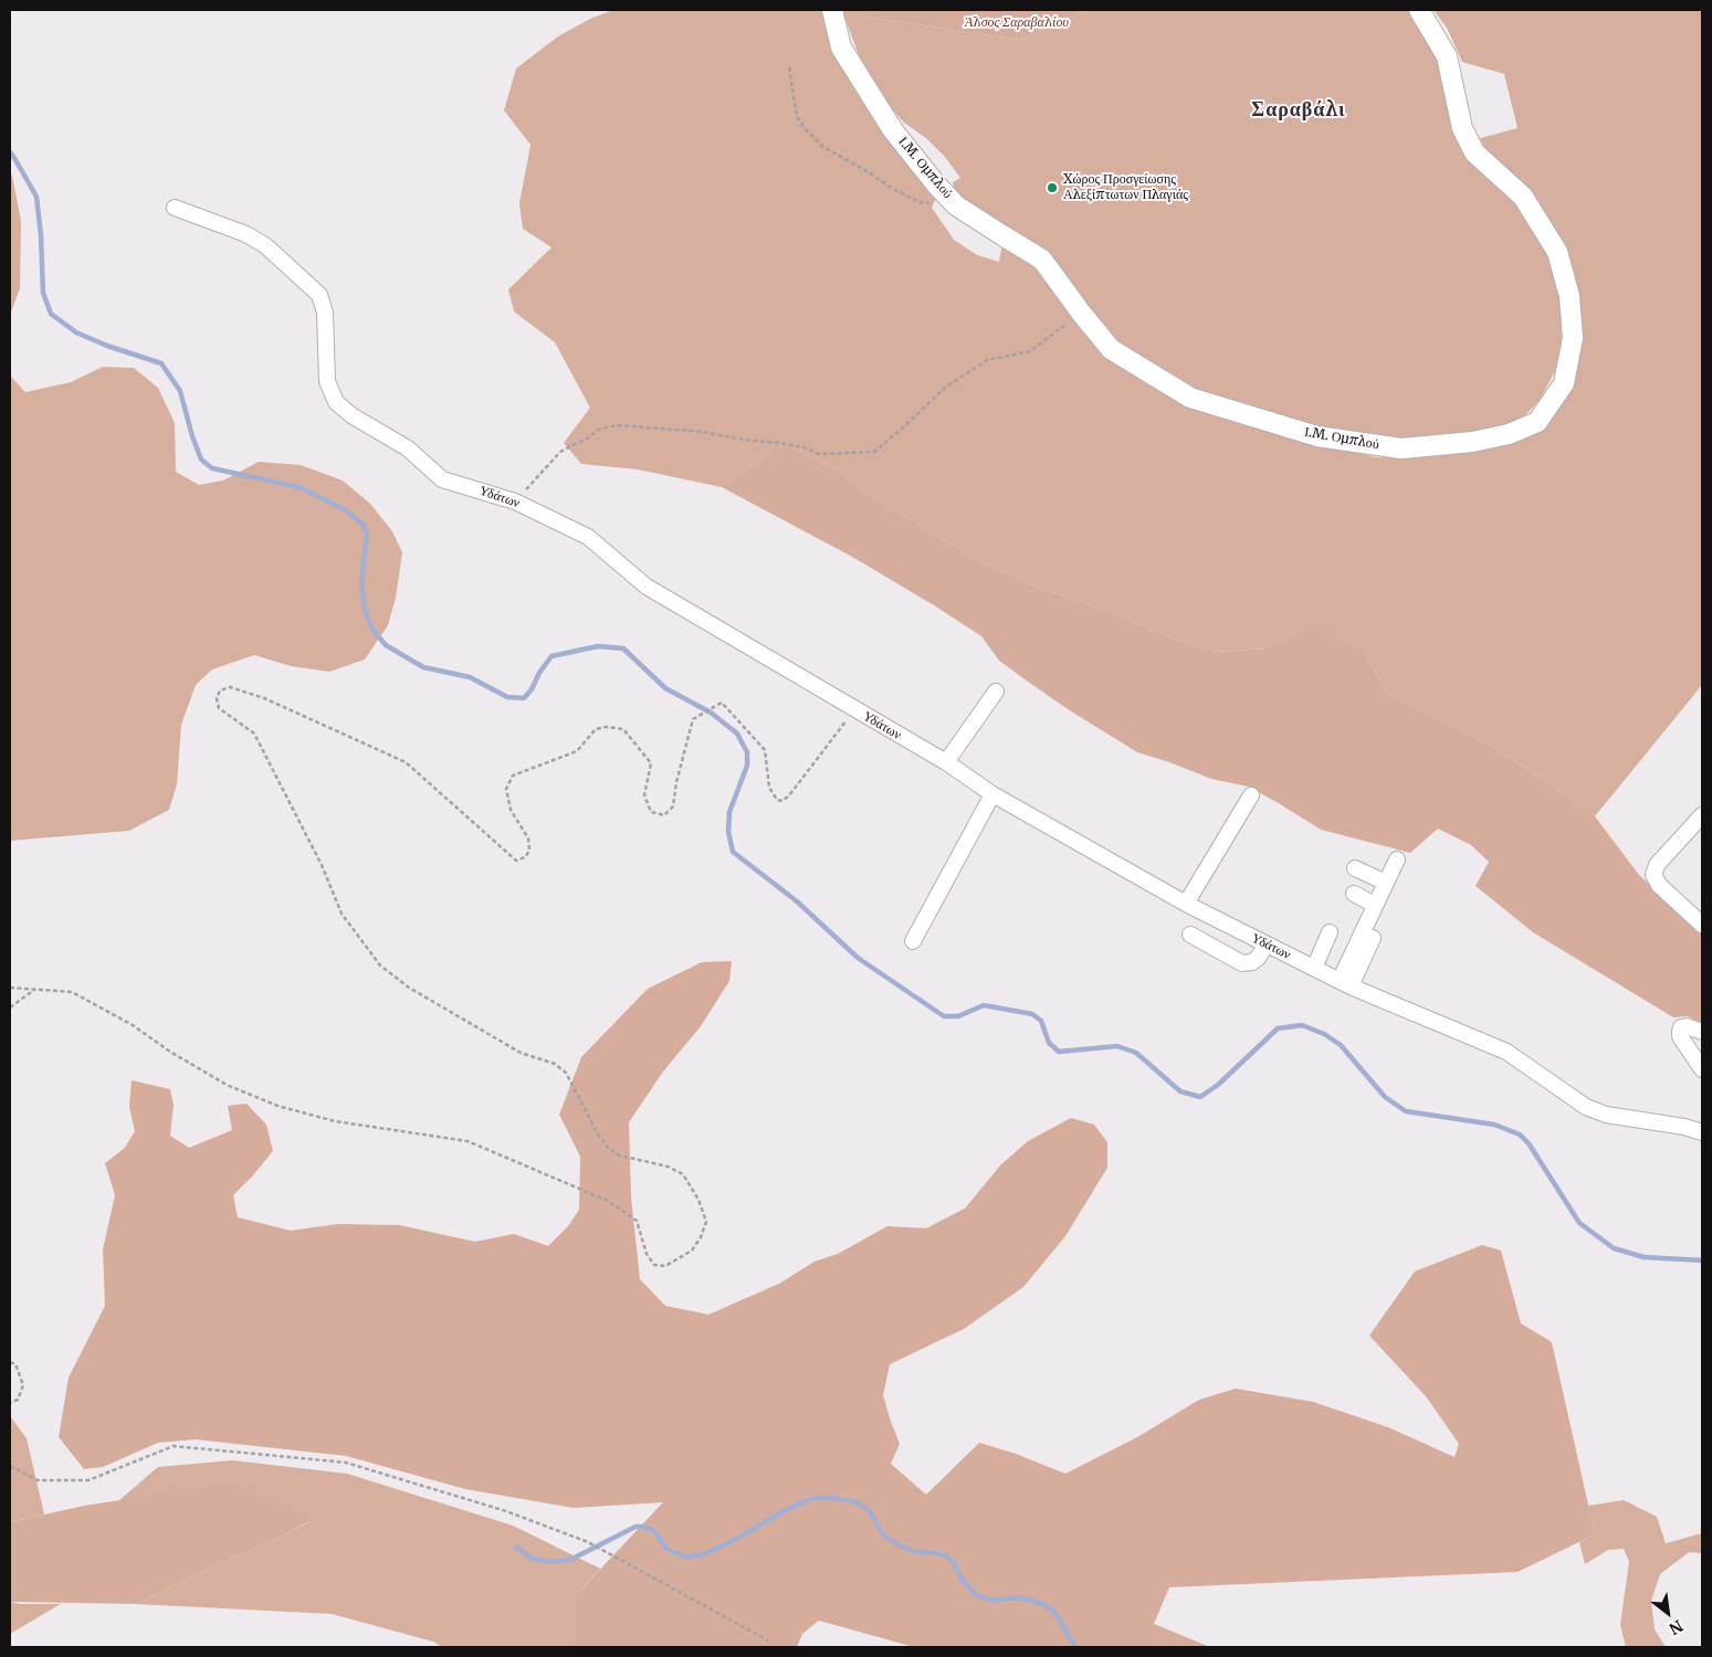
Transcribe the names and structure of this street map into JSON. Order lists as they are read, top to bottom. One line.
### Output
{"streets":{"street":["Ι.Μ. Ομπλού","Υδάτων"]},"districts":["Σαραβάλι"],"parks":["Άλσος Σαραβαλίου"],"places":["Χώρος Προσγείωσης Αλεξίπτωτων Πλαγιάς"],"north":"bottom right"}
